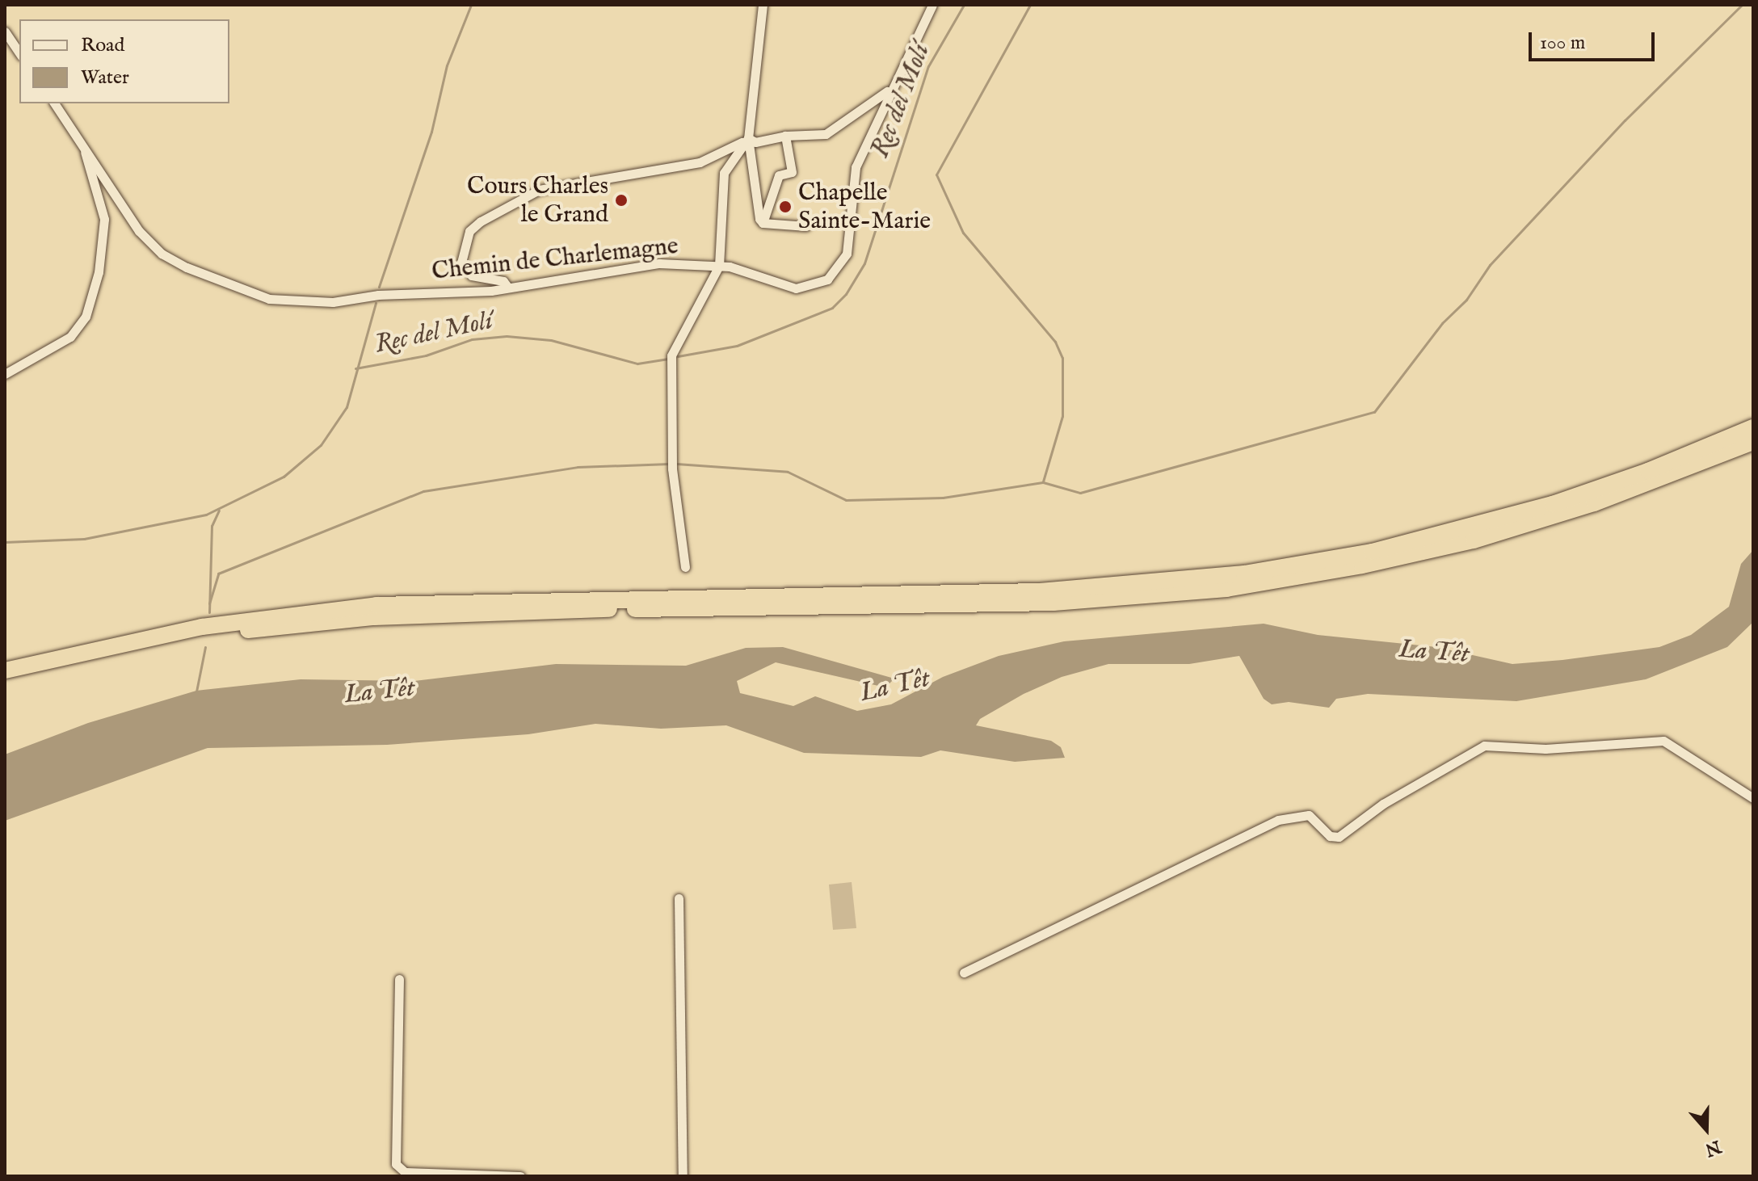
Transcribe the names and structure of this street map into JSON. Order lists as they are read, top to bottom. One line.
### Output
{"streets":{"street":["Chemin de Charlemagne"]},"water":["Rec del Molí","La Têt"],"places":["Cours Charles le Grand","Chapelle Sainte-Marie"],"legend":["Road","Water"],"scale_bar":"100 m","north":"bottom"}
